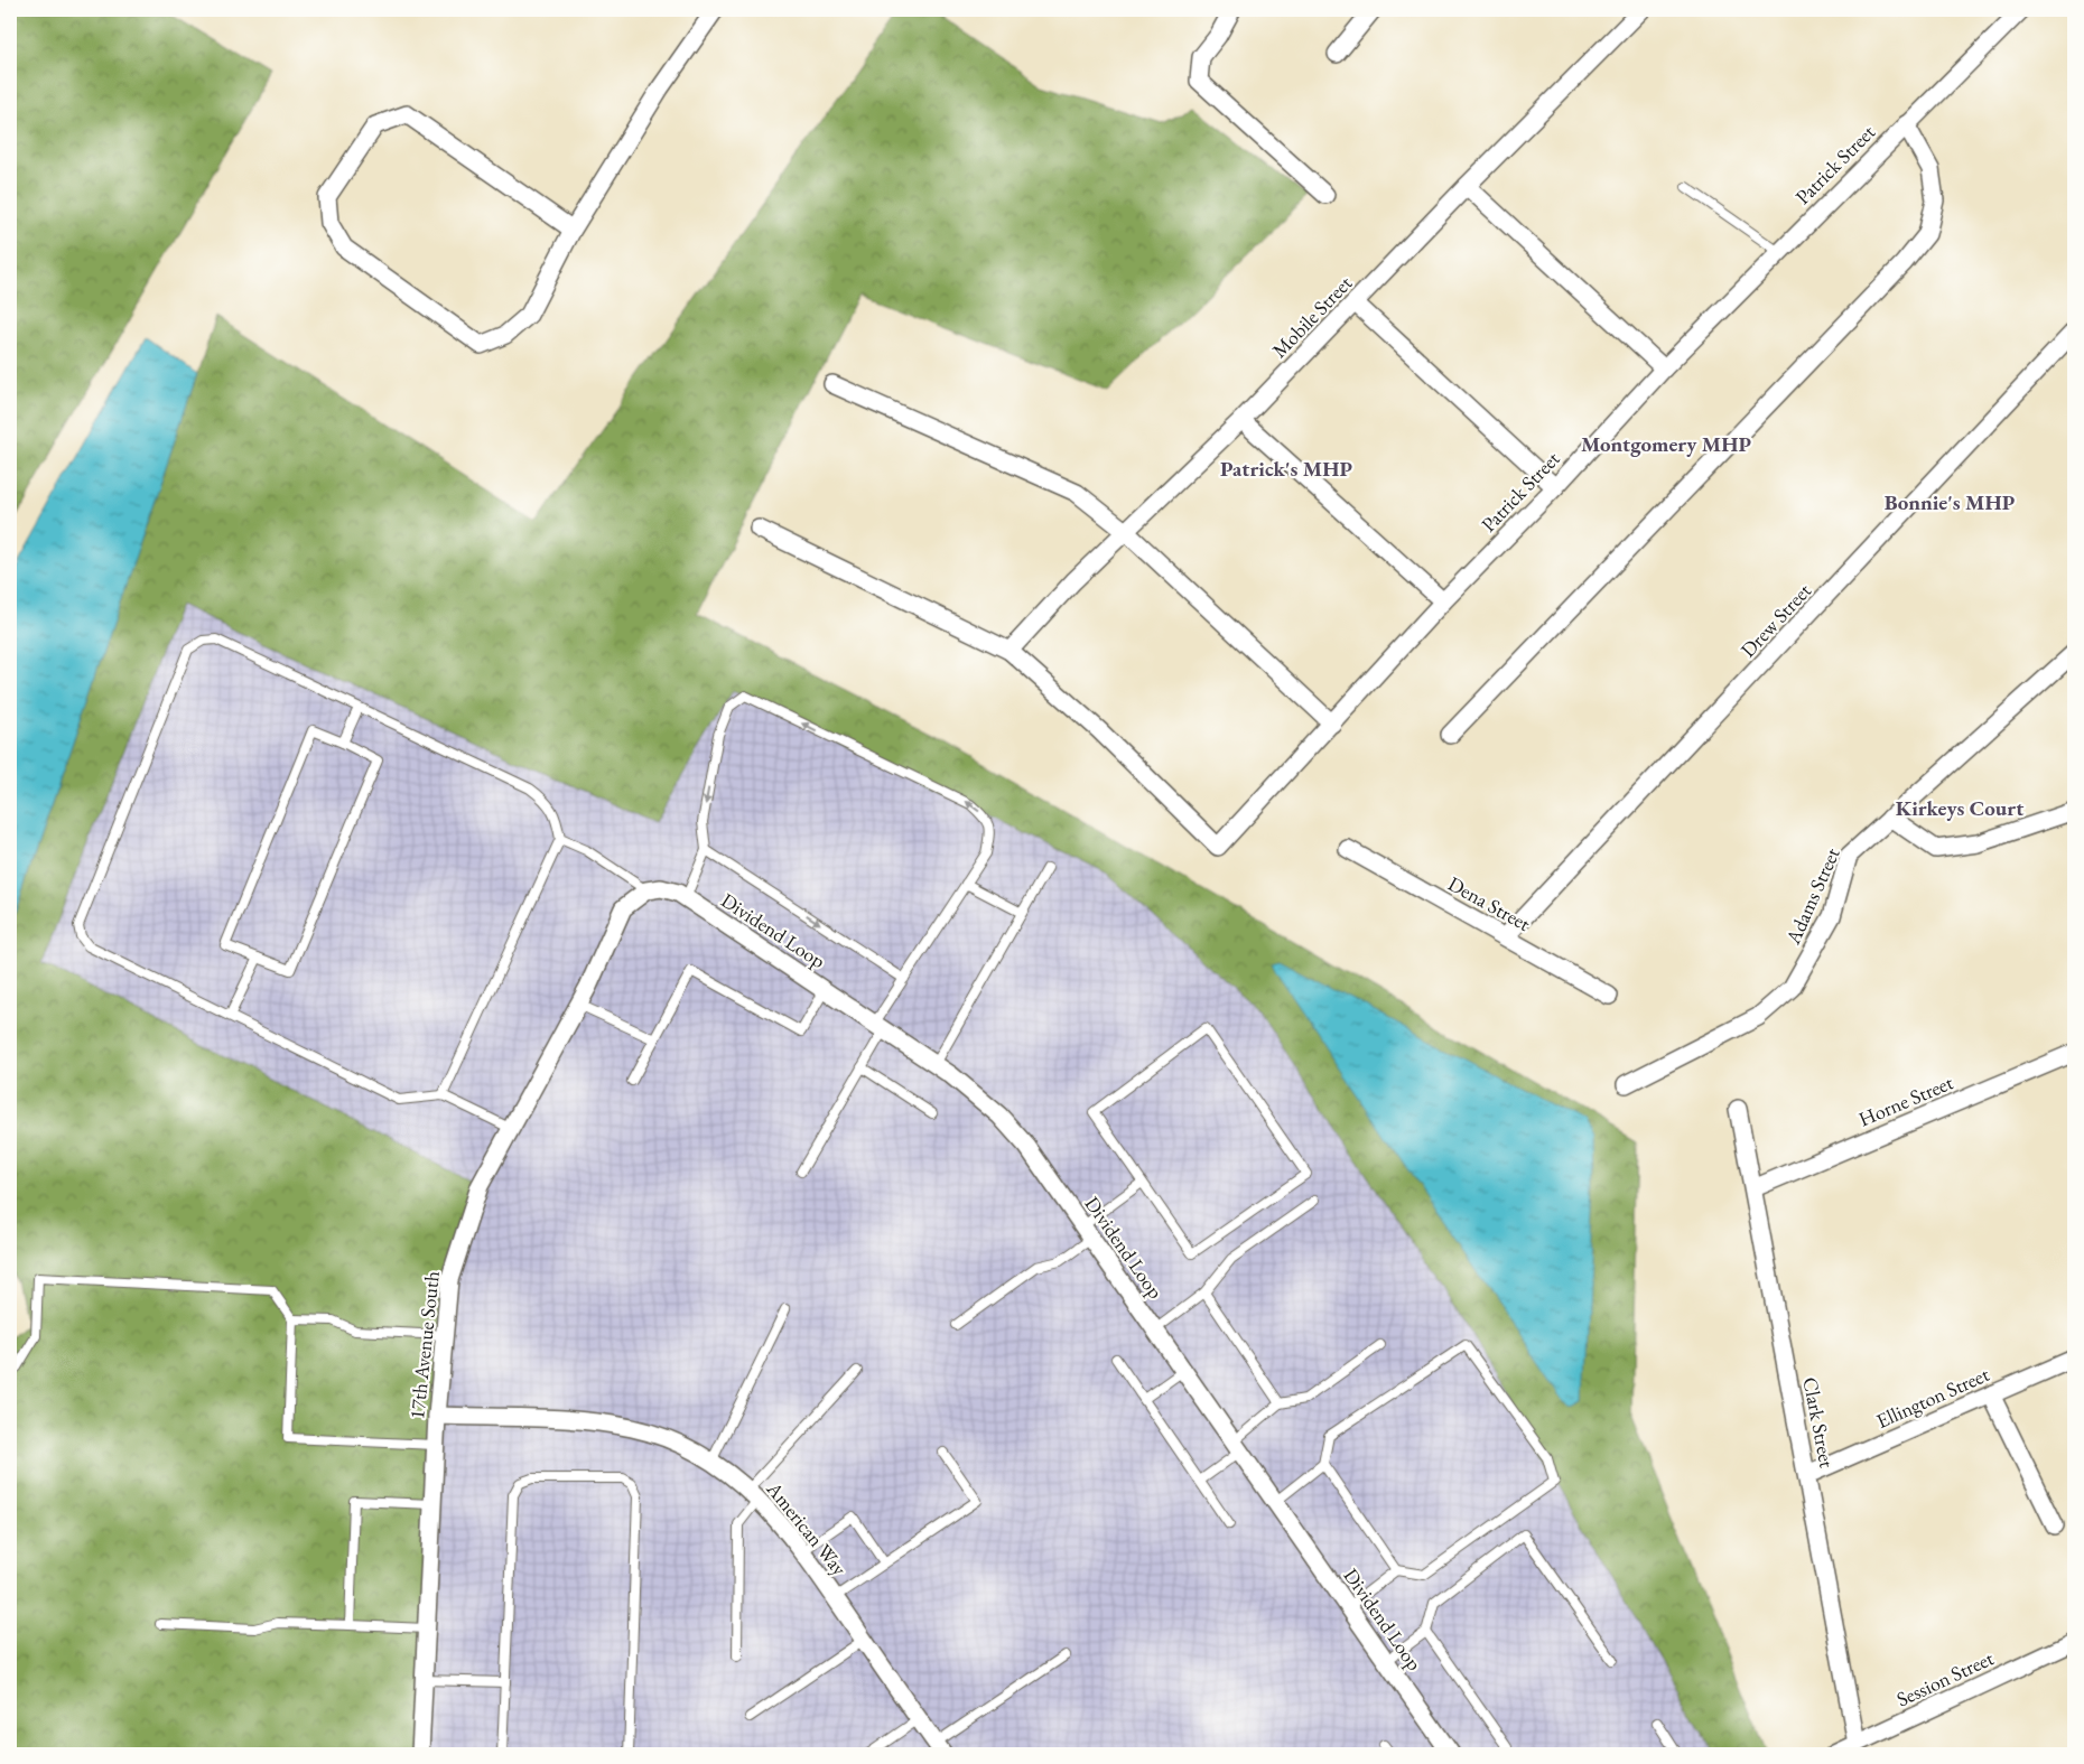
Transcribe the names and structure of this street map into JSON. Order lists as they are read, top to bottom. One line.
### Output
{"streets":{"street":["Patrick Street","Mobile Street","Drew Street","Adams Street","Dena Street","Dividend Loop","Horne Street","17th Avenue South","Ellington Street","Clark Street","American Way","Session Street"]},"crossings":[["Patrick Street","Mobile Street"],["Drew Street","Dena Street"],["Dividend Loop","17th Avenue South"],["Horne Street","Clark Street"],["17th Avenue South","American Way"],["Ellington Street","Clark Street"],["Clark Street","Session Street"]],"districts":["Montgomery MHP","Patrick's MHP","Bonnie's MHP","Kirkeys Court"]}
